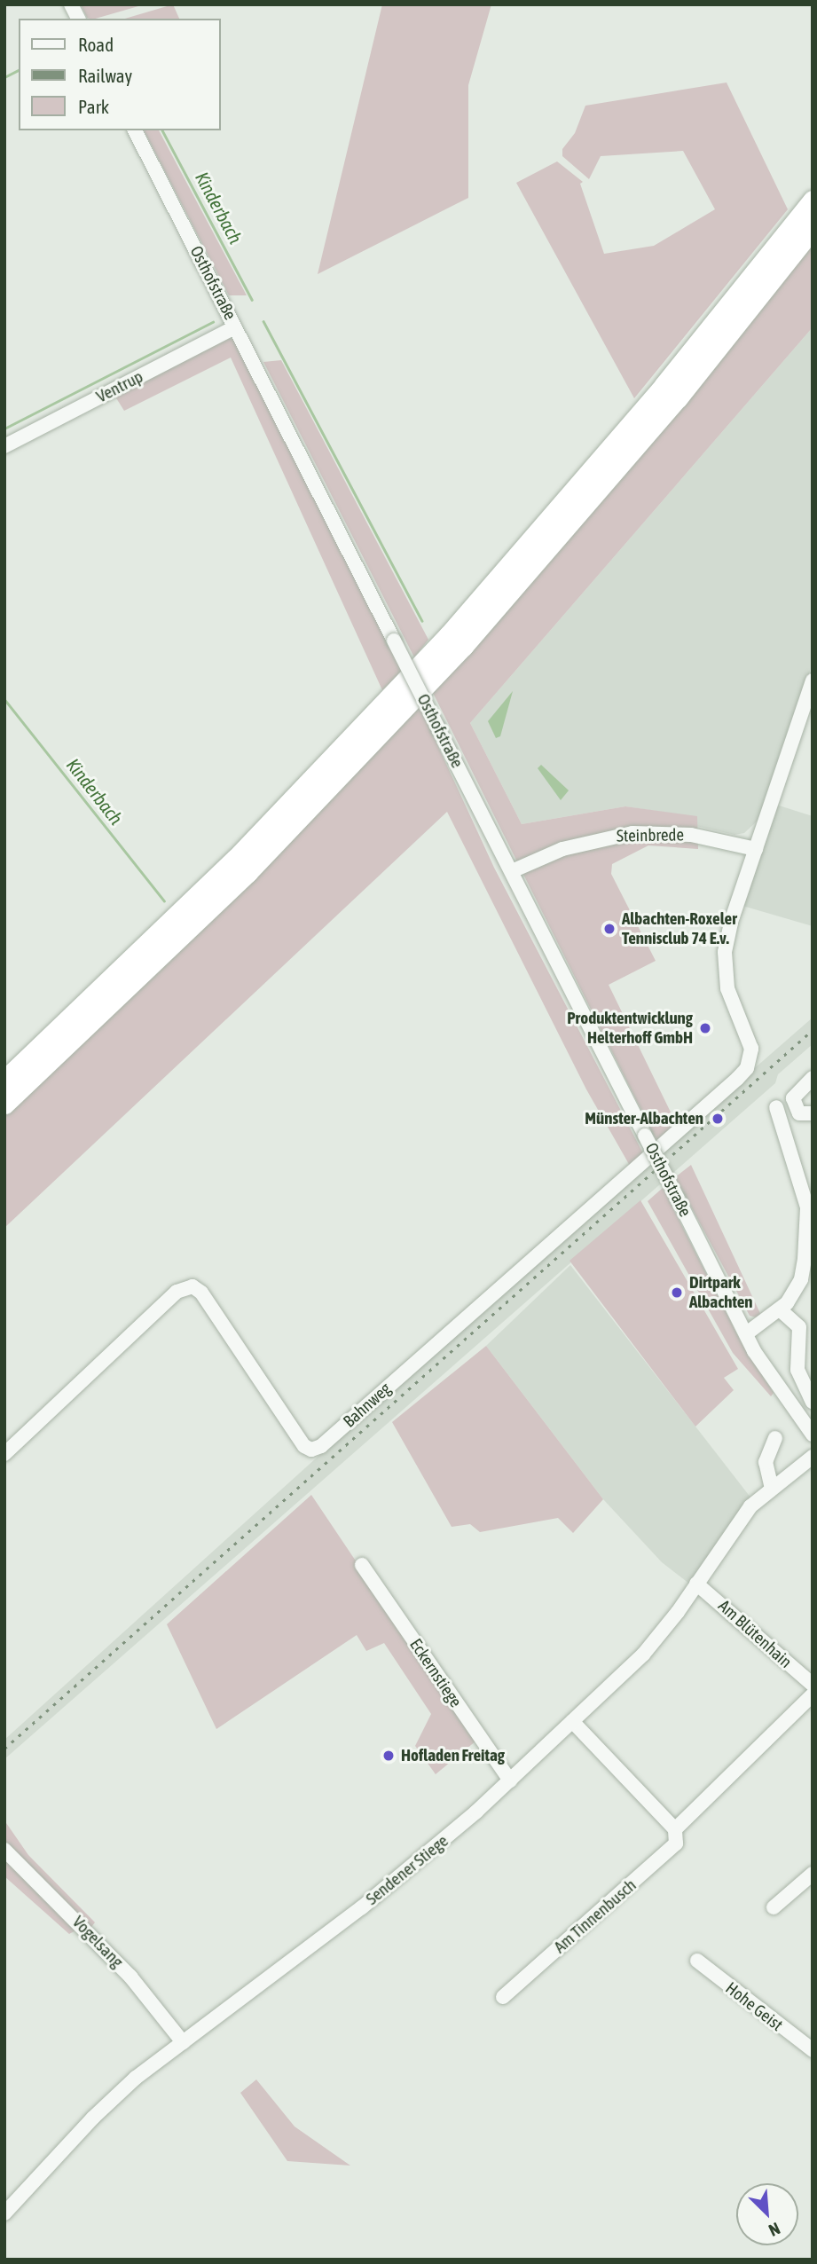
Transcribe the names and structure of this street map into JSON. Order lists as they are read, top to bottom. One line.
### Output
{"streets":{"street":["Osthofstraße","Ventrup","Steinbrede","Bahnweg","Am Blütenhain","Eckernstiege","Sendener Stiege","Am Tinnenbusch","Vogelsang","Hohe Geist"]},"crossings":[["Osthofstraße","Ventrup"],["Osthofstraße","Steinbrede"],["Steinbrede","Bahnweg"],["Am Blütenhain","Sendener Stiege"],["Eckernstiege","Sendener Stiege"],["Sendener Stiege","Vogelsang"]],"water":["Kinderbach"],"places":["Albachten-Roxeler Tennisclub 74 E.v.","Produktentwicklung Helterhoff GmbH","Münster-Albachten","Dirtpark Albachten","Hofladen Freitag"],"legend":["Road","Railway","Park"],"north":"bottom right"}
